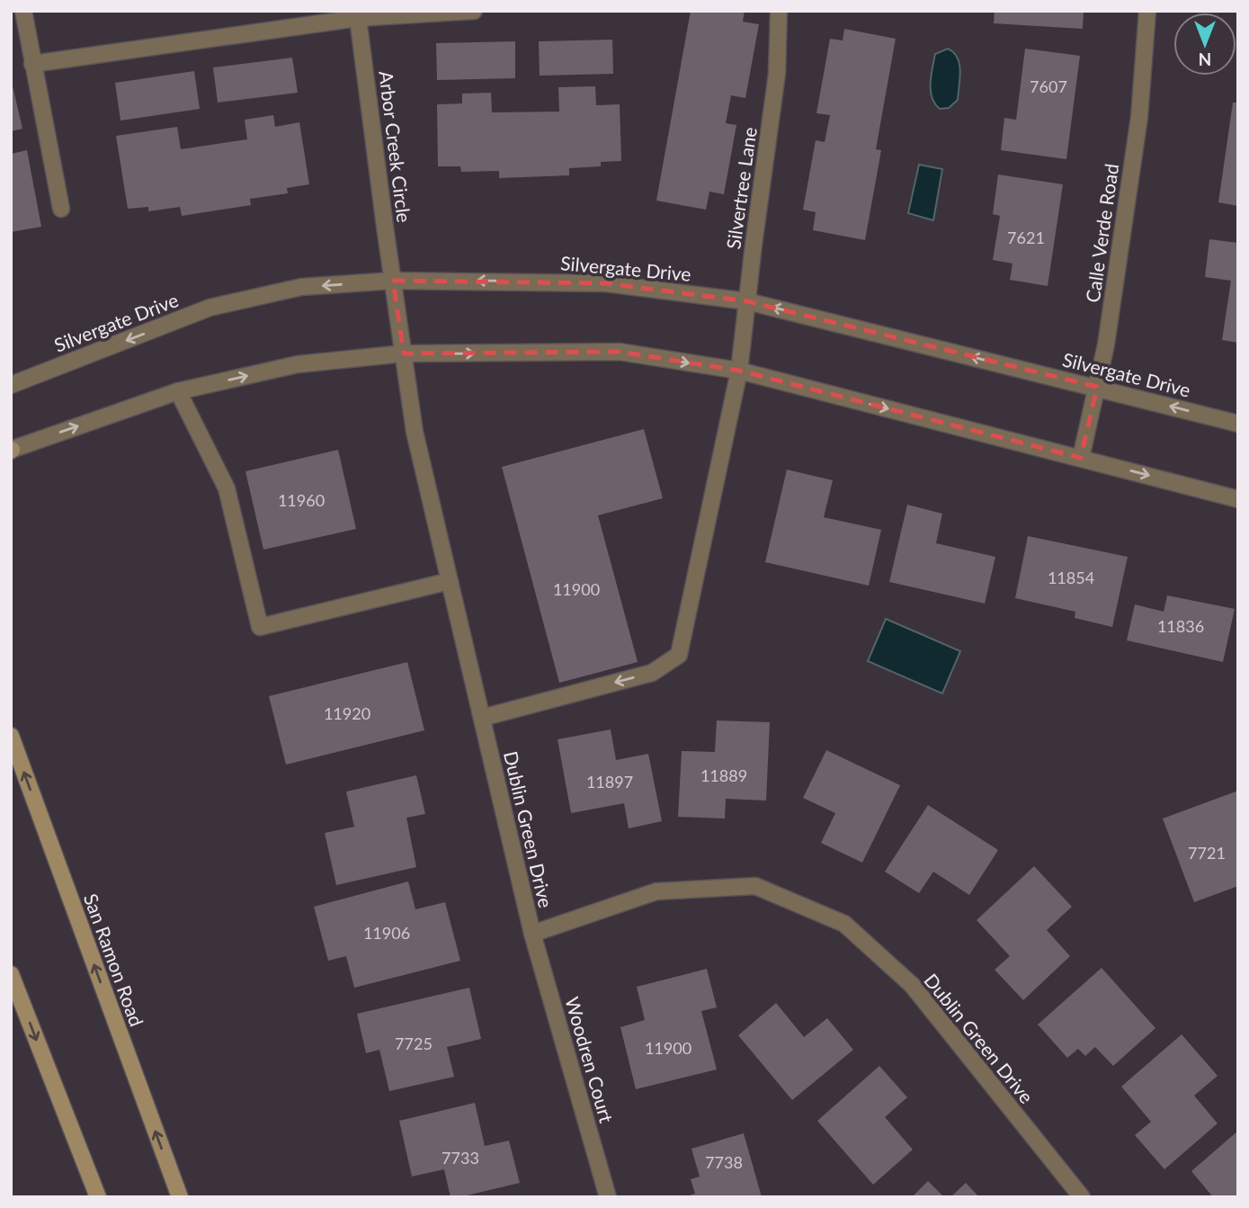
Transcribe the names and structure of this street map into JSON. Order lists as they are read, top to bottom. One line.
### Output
{"streets":{"main road":["San Ramon Road"],"street":["Arbor Creek Circle","Silvertree Lane","Calle Verde Road","Silvergate Drive","Dublin Green Drive","Woodren Court"]},"crossings":[["Arbor Creek Circle","Silvergate Drive"],["Arbor Creek Circle","Dublin Green Drive"],["Silvertree Lane","Silvergate Drive"],["Silvertree Lane","Dublin Green Drive"],["Calle Verde Road","Silvergate Drive"],["Silvergate Drive","Dublin Green Drive"],["Dublin Green Drive","Woodren Court"]],"one_way":["Silvertree Lane"],"house_numbers":["7607","7621","11960","11854","11900","11836","11920","11889","11897","7721","11906","7725","11900","7733","7738"],"north":"bottom"}
